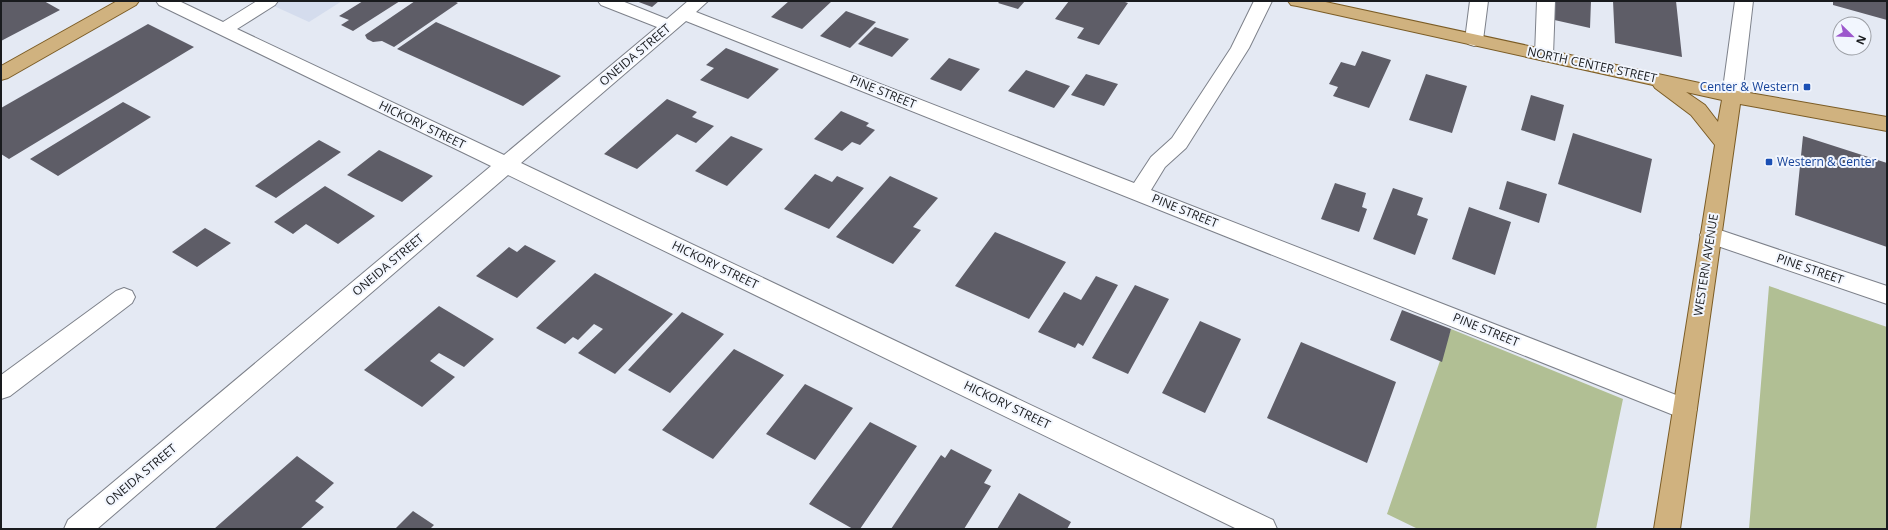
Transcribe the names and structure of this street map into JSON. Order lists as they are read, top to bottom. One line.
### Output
{"streets":{"main road":["NORTH CENTER STREET","WESTERN AVENUE"],"street":["ONEIDA STREET","PINE STREET","HICKORY STREET"]},"crossings":[["ONEIDA STREET","PINE STREET"],["ONEIDA STREET","HICKORY STREET"],["NORTH CENTER STREET","WESTERN AVENUE"],["PINE STREET","WESTERN AVENUE"]],"places":{"transit":["Center & Western","Western & Center"]},"north":"bottom right"}
